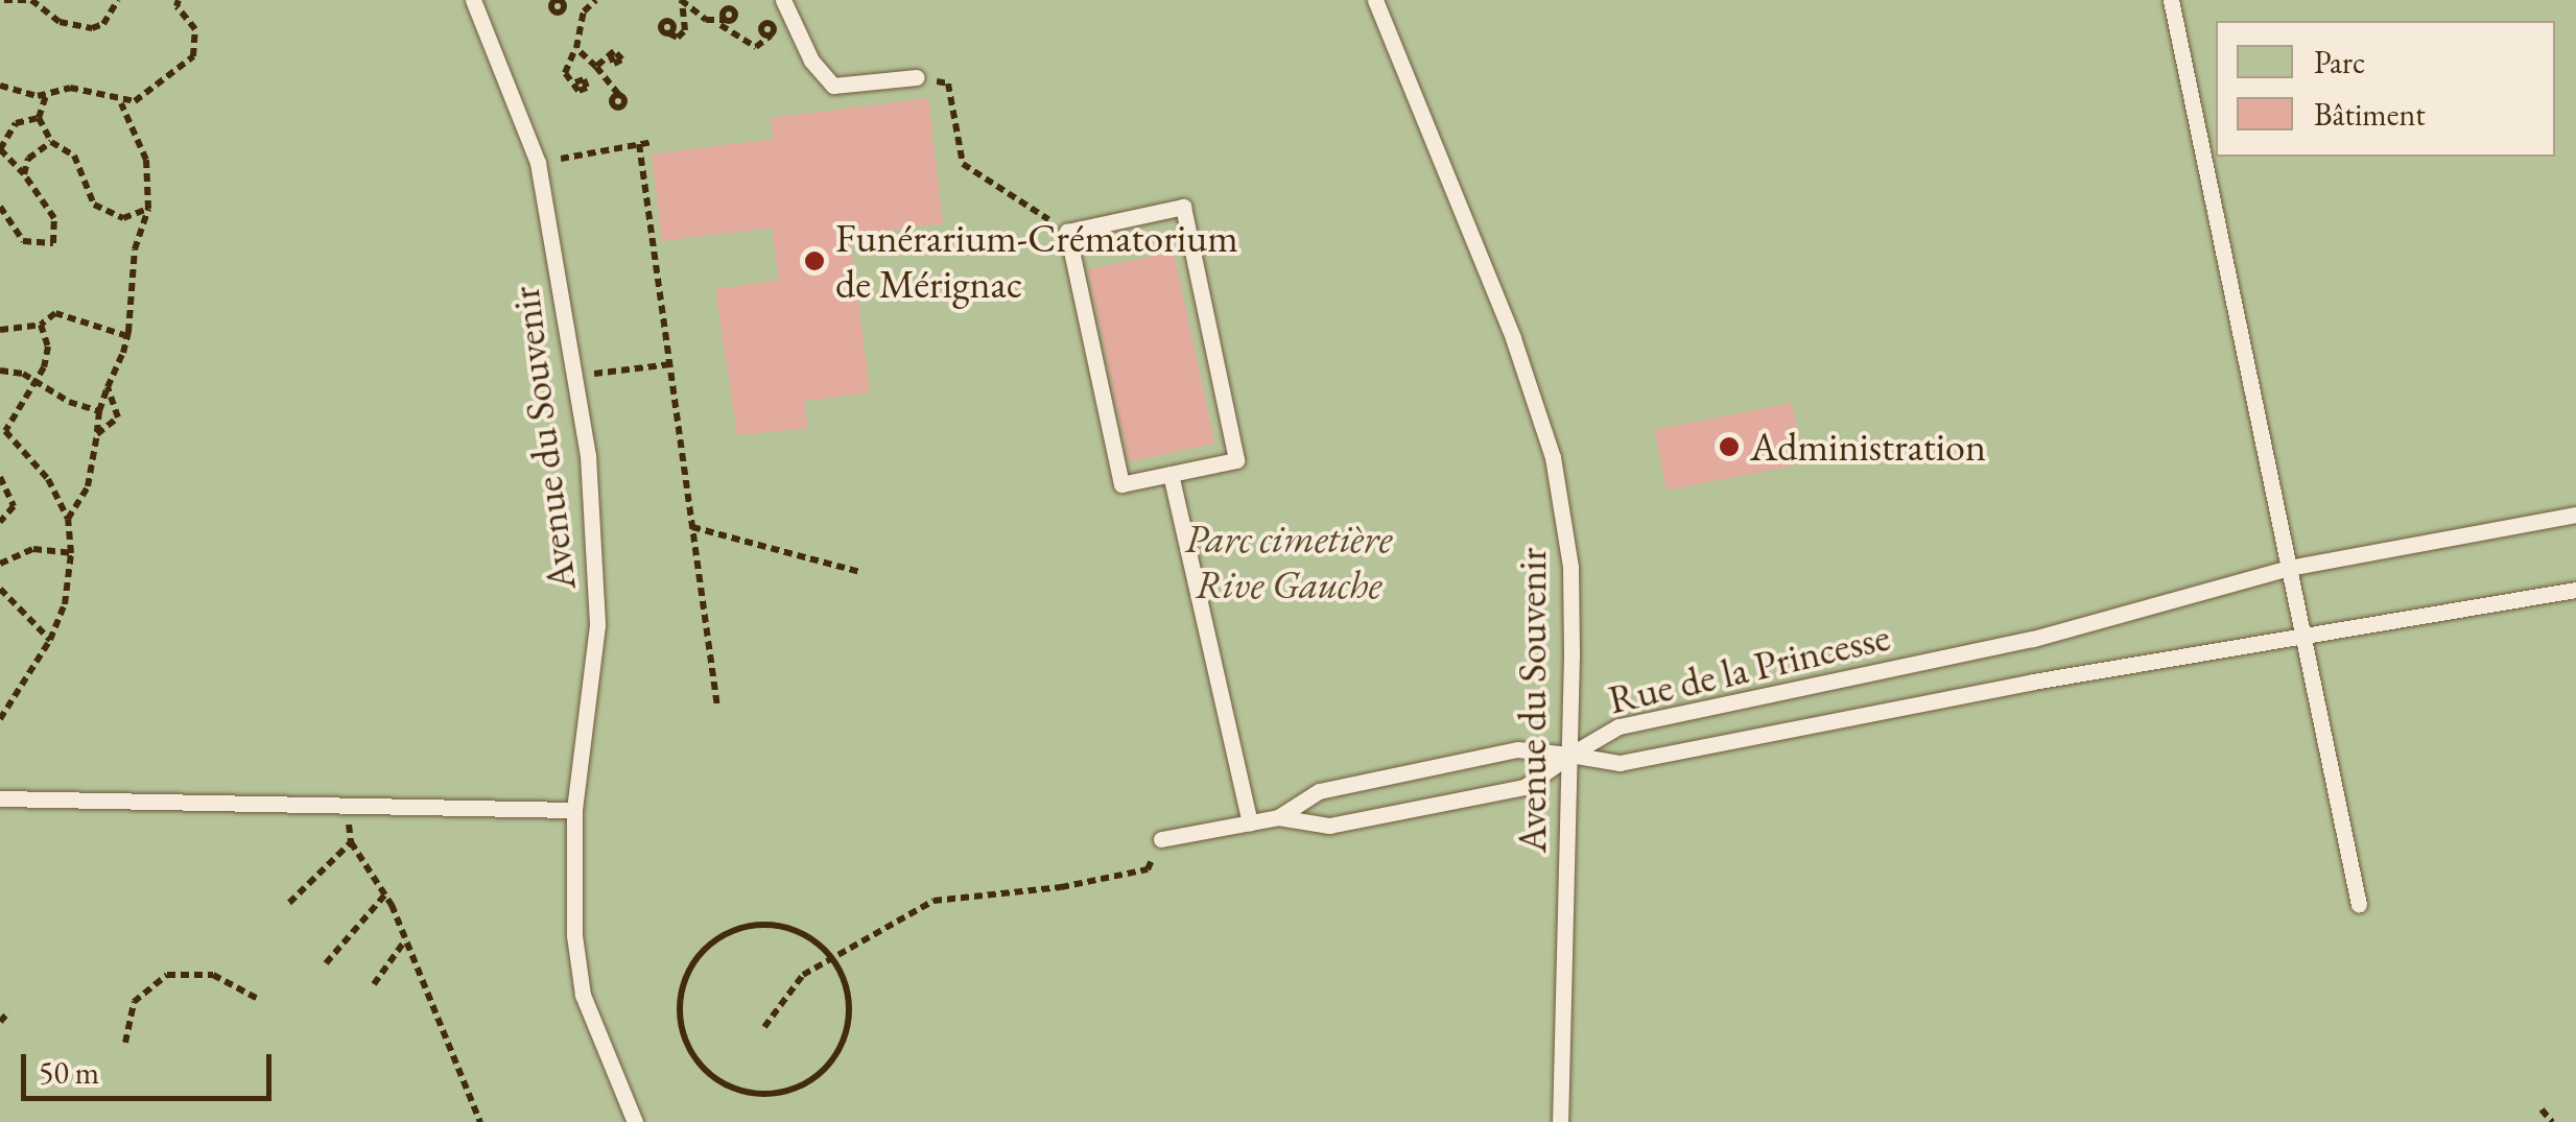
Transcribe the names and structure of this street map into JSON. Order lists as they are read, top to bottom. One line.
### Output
{"streets":{"lane":["Avenue du Souvenir","Rue de la Princesse"]},"crossings":[["Avenue du Souvenir","Rue de la Princesse"]],"parks":["Parc cimetière Rive Gauche"],"places":["Funérarium-Crématorium de Mérignac","Administration"],"legend":["Parc","Bâtiment"],"scale_bar":"50 m"}
